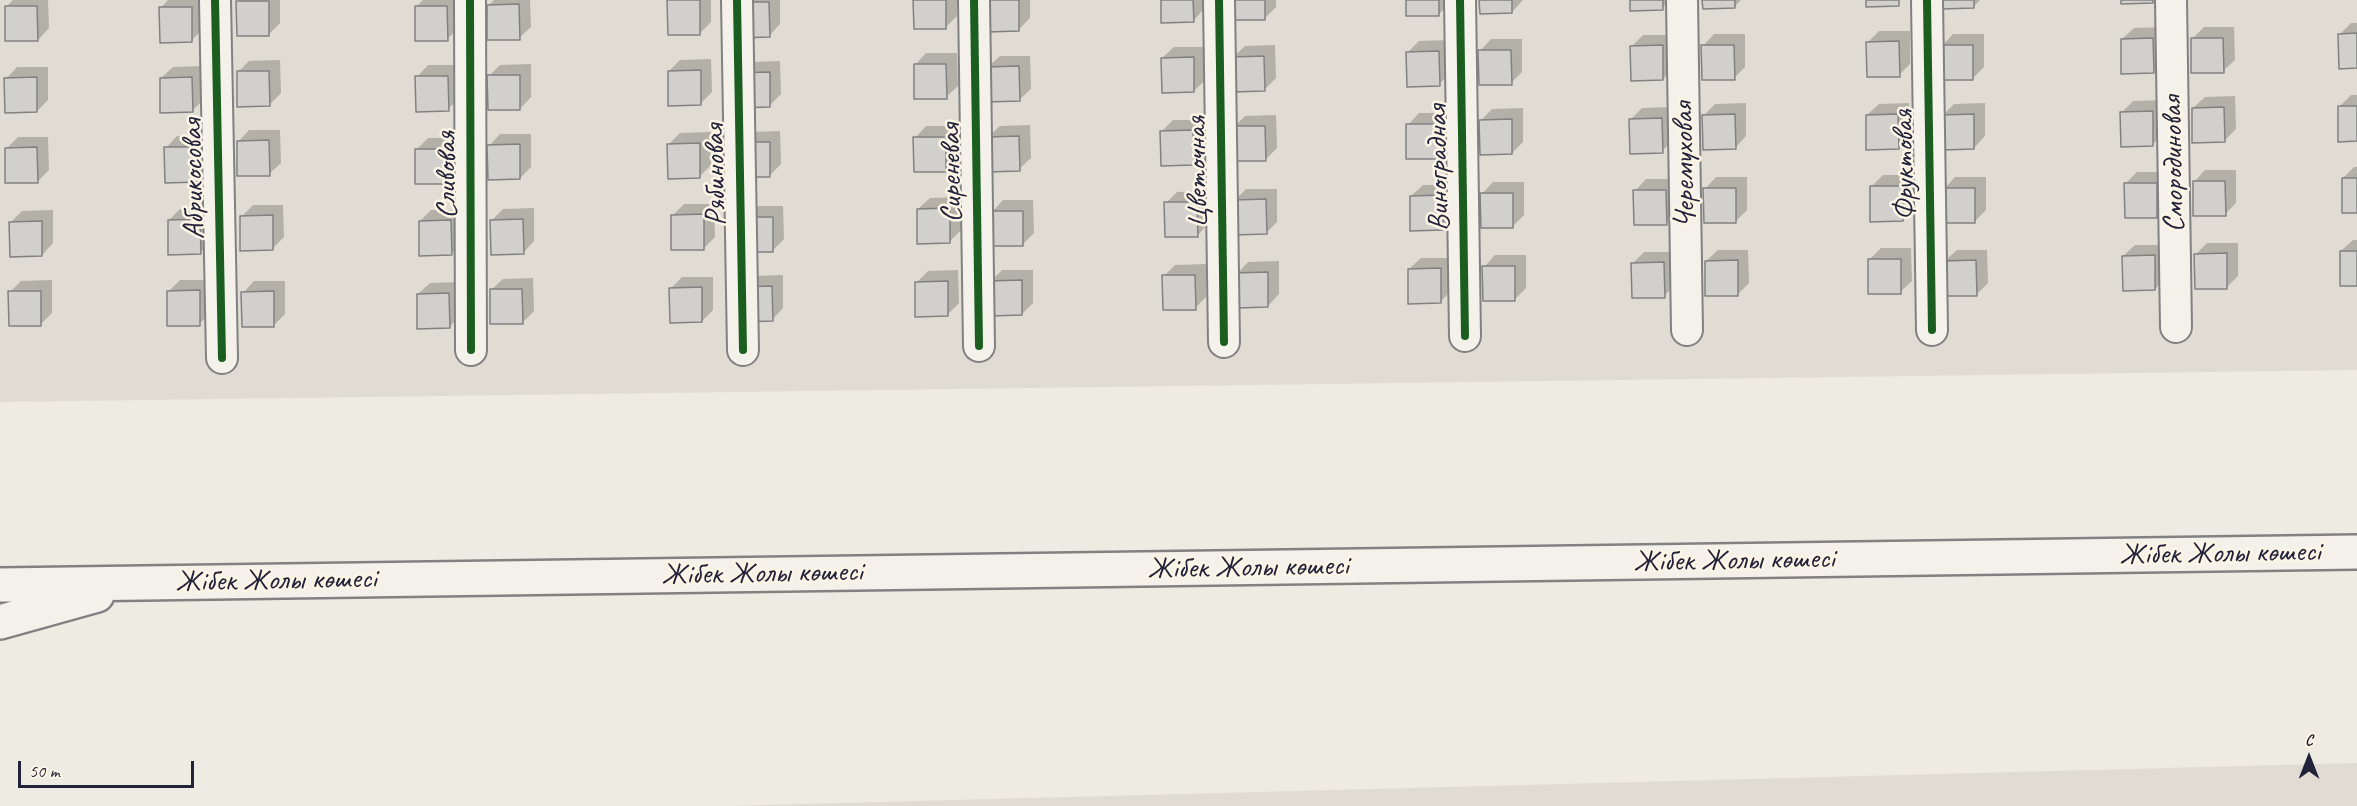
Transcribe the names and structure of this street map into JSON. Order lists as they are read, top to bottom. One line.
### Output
{"streets":{"highway":["Жібек Жолы көшесі"],"street":["Смородиновая","Черемуховая","Фруктовая","Виноградная","Цветочная","Сиреневая","Сливовая","Рябиновая","Абрикосовая"]},"scale_bar":"50 m","north":"top"}
